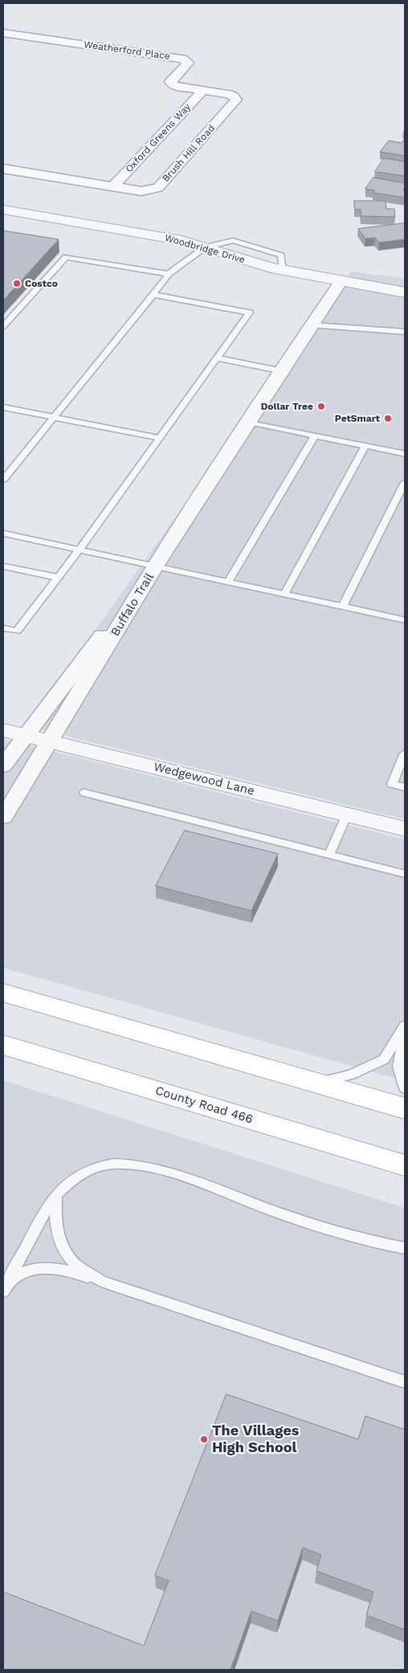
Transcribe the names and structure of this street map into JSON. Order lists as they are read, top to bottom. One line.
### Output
{"streets":{"main road":["County Road 466"],"street":["Weatherford Place","Oxford Greens Way","Brush Hill Road","Woodbridge Drive","Buffalo Trail","Wedgewood Lane"]},"crossings":[["Weatherford Place","Oxford Greens Way"],["Weatherford Place","Brush Hill Road"],["Oxford Greens Way","Brush Hill Road"],["Buffalo Trail","Wedgewood Lane"]],"places":["Costco","Dollar Tree","PetSmart","The Villages High School"]}
